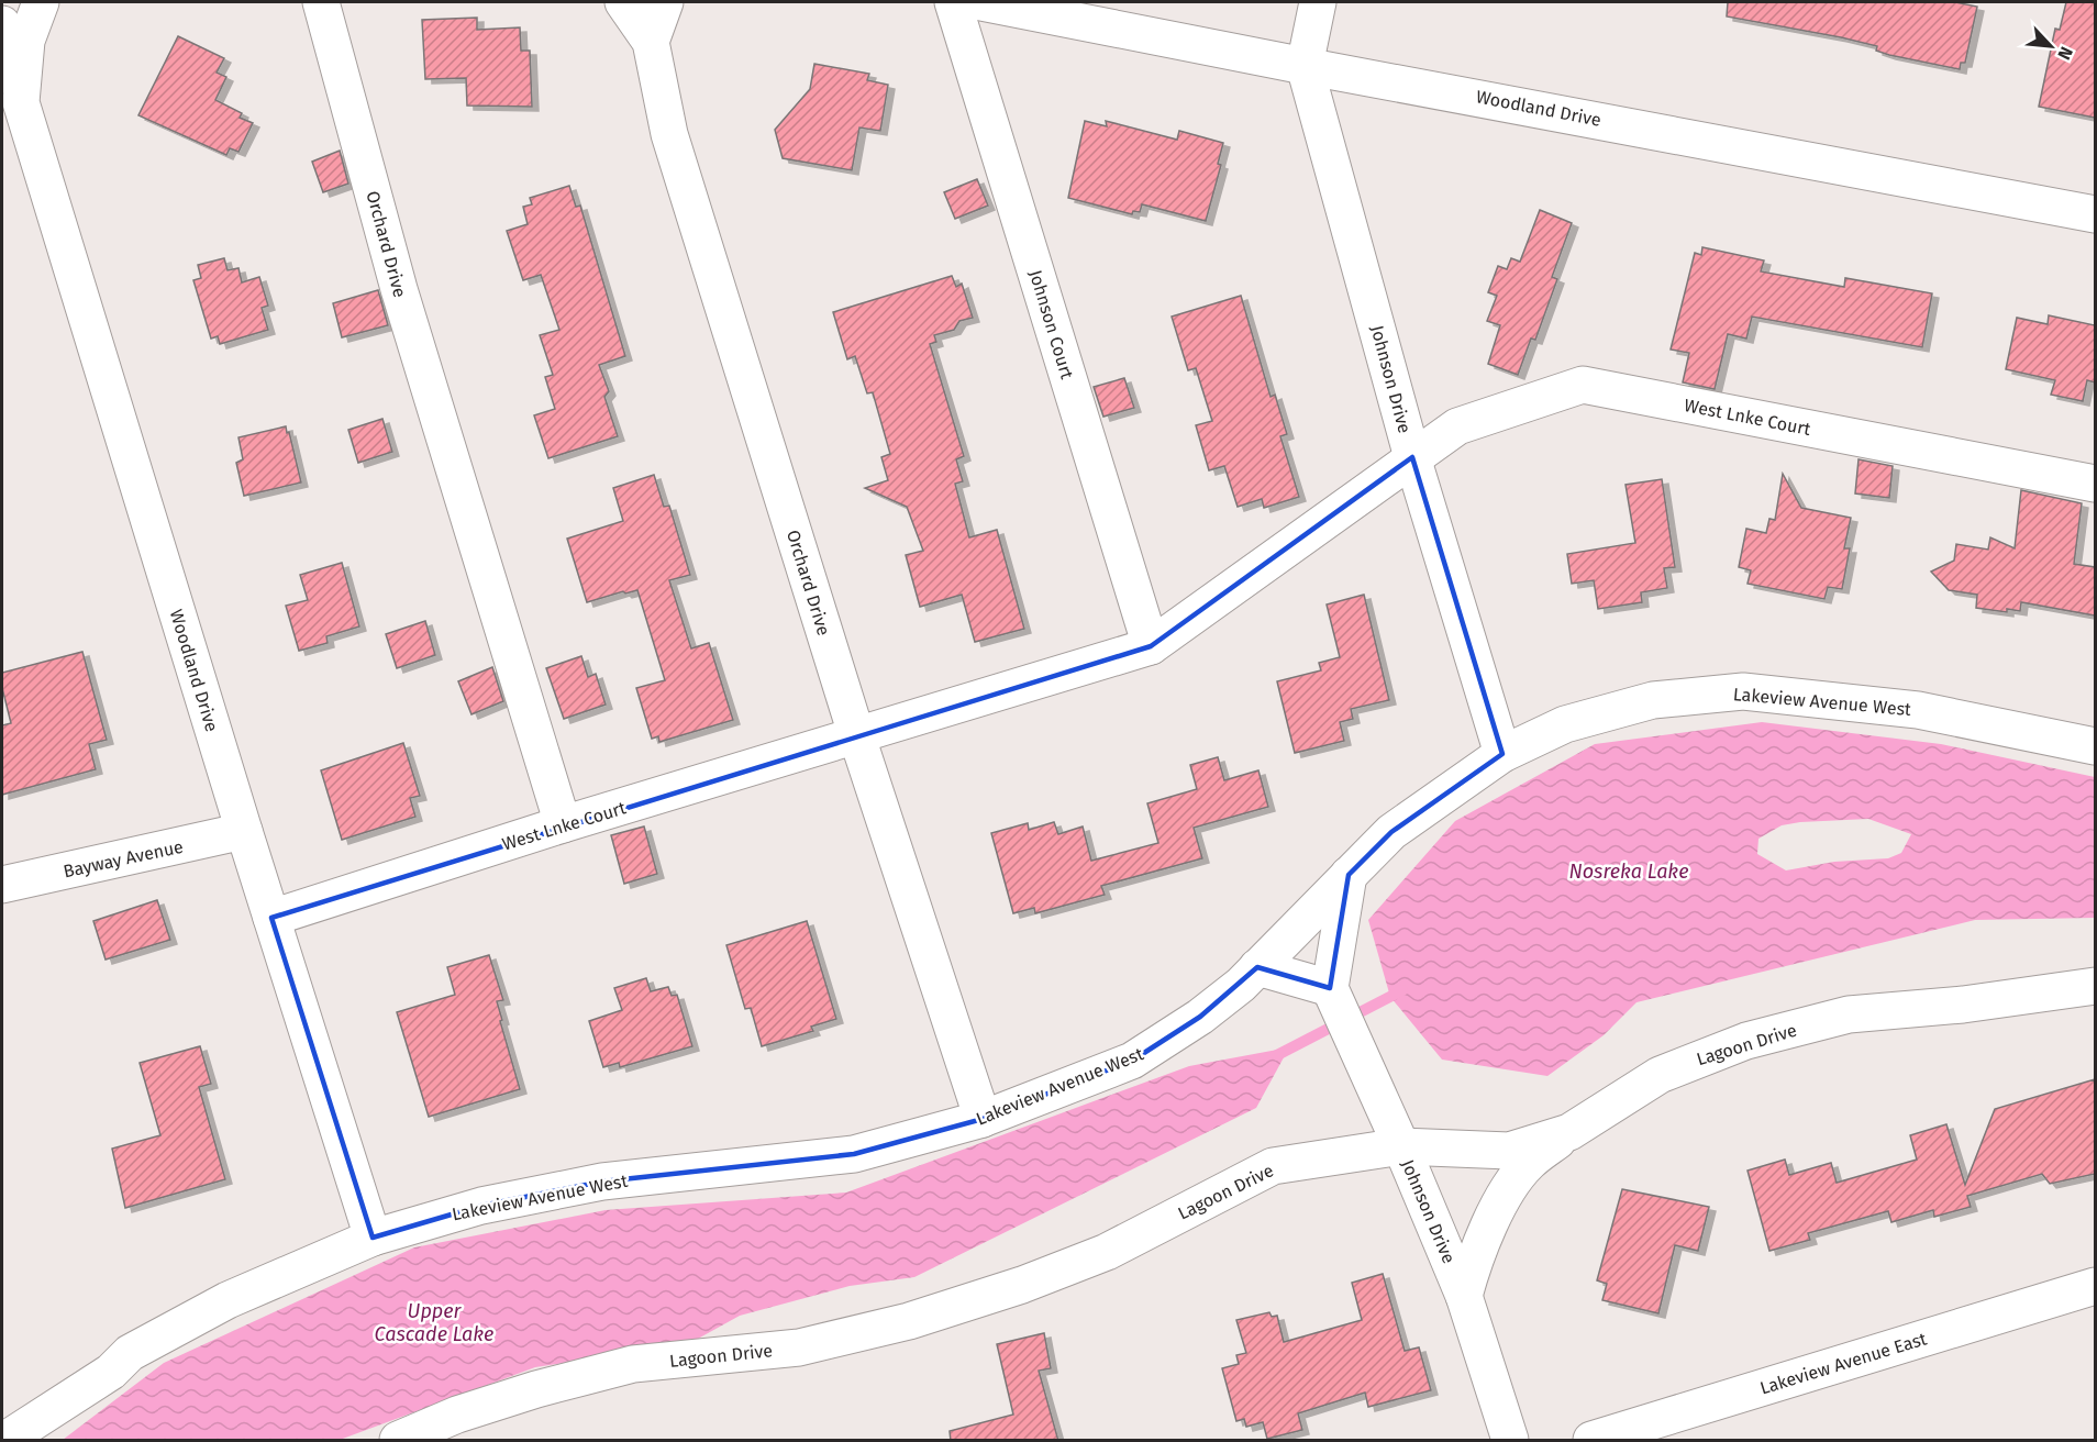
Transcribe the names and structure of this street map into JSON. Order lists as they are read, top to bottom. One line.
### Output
{"streets":{"street":["Woodland Drive","Orchard Drive","Johnson Court","Johnson Drive","West Lnke Court","Lakeview Avenue West","Bayway Avenue","Lagoon Drive","Lakeview Avenue East"]},"crossings":[["Woodland Drive","Johnson Drive"],["Woodland Drive","West Lnke Court"],["Woodland Drive","Lakeview Avenue West"],["Woodland Drive","Bayway Avenue"],["Orchard Drive","West Lnke Court"],["Orchard Drive","Lakeview Avenue West"],["Johnson Court","West Lnke Court"],["Johnson Drive","West Lnke Court"],["Johnson Drive","Lakeview Avenue West"],["Johnson Drive","Lagoon Drive"]],"water":["Nosreka Lake","Upper Cascade Lake"],"north":"bottom right"}
